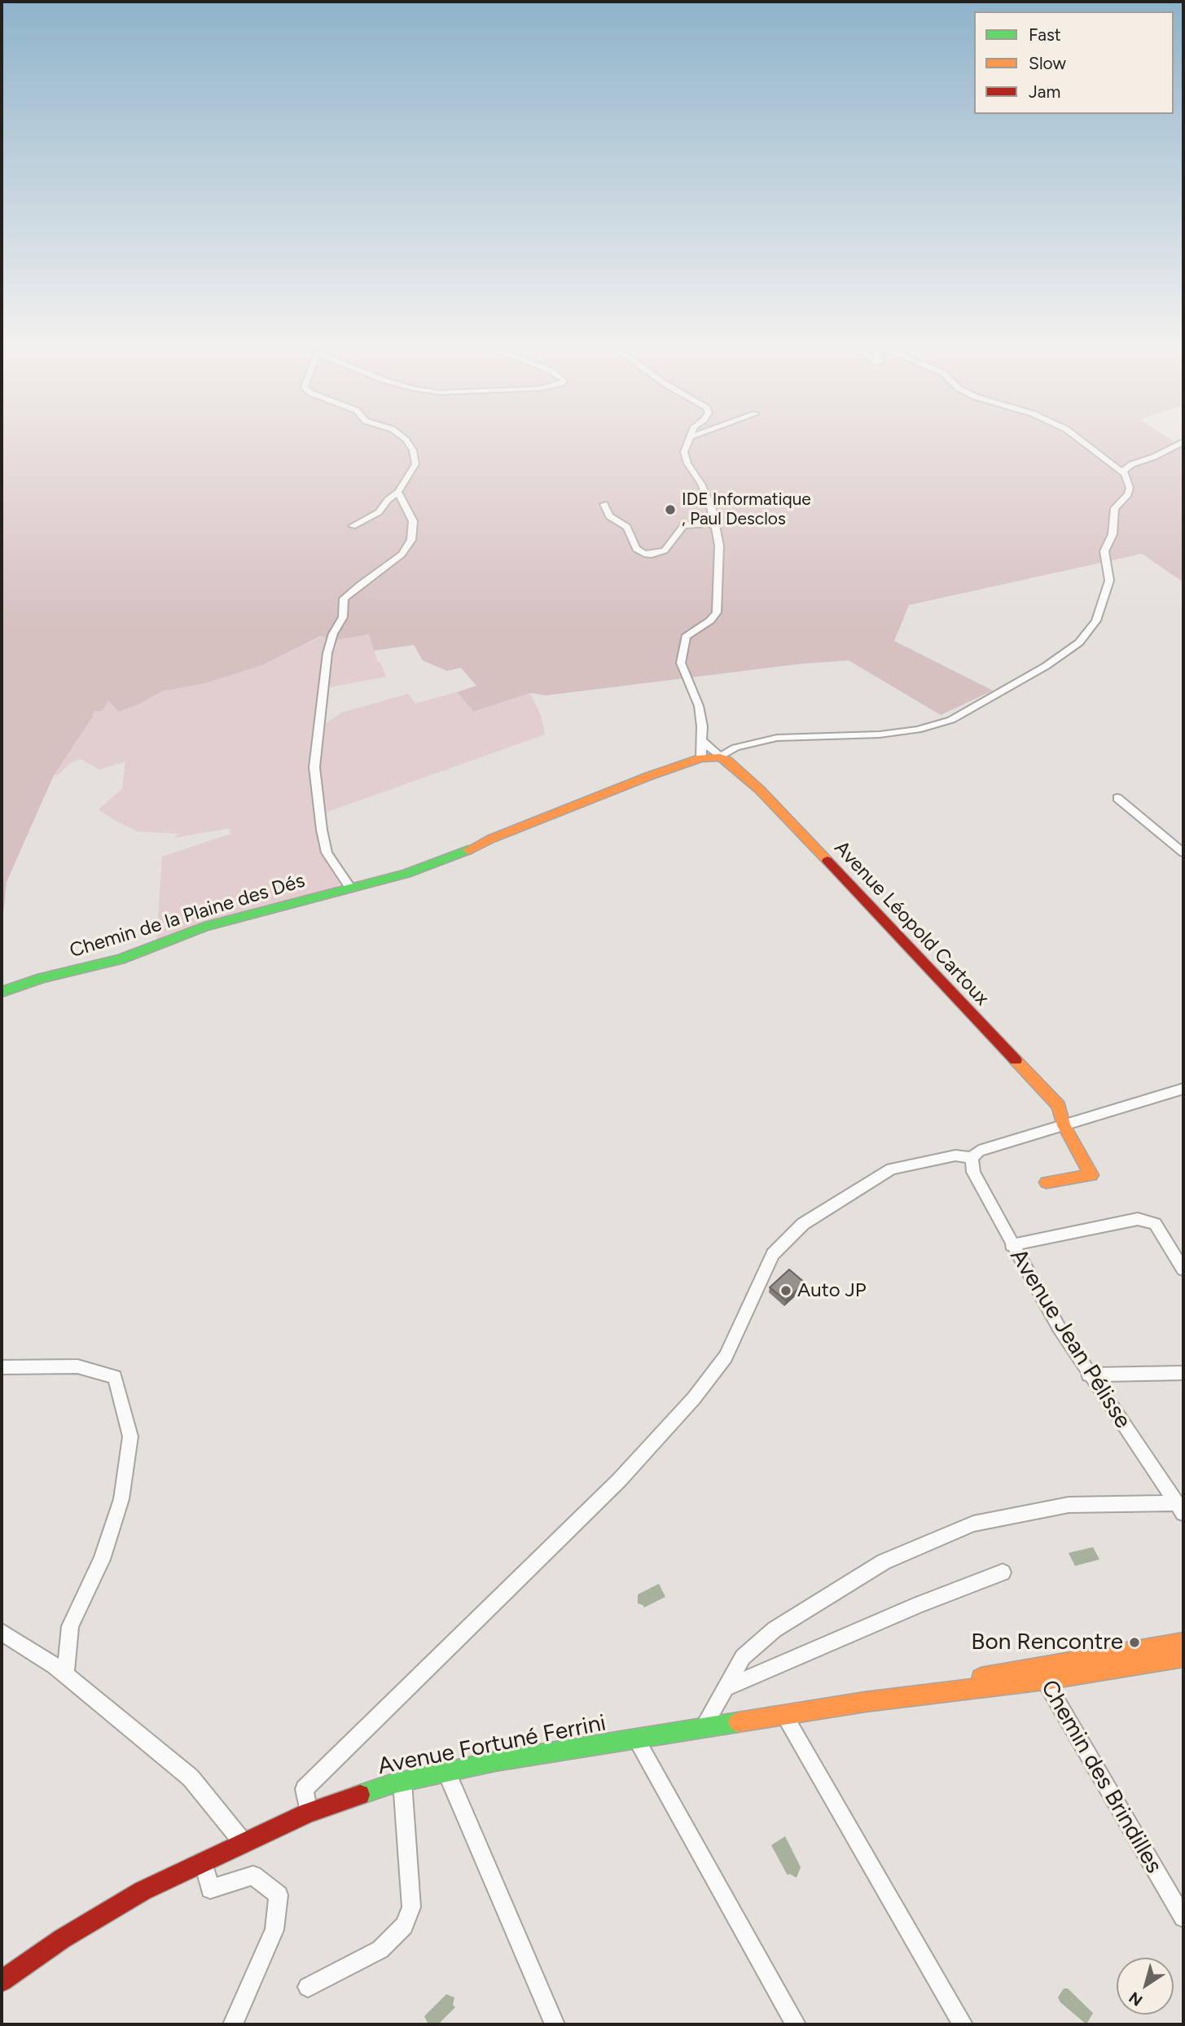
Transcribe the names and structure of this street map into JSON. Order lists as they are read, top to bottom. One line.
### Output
{"streets":{"street":["Chemin de la Plaine des Dés","Avenue Léopold Cartoux","Avenue Jean Pélisse","Avenue Fortuné Ferrini","Chemin des Brindilles"]},"crossings":[["Chemin de la Plaine des Dés","Avenue Léopold Cartoux"],["Avenue Fortuné Ferrini","Chemin des Brindilles"]],"places":["IDE Informatique , Paul Desclos","Auto JP","Bon Rencontre"],"legend":["Fast","Slow","Jam"],"north":"bottom left"}
